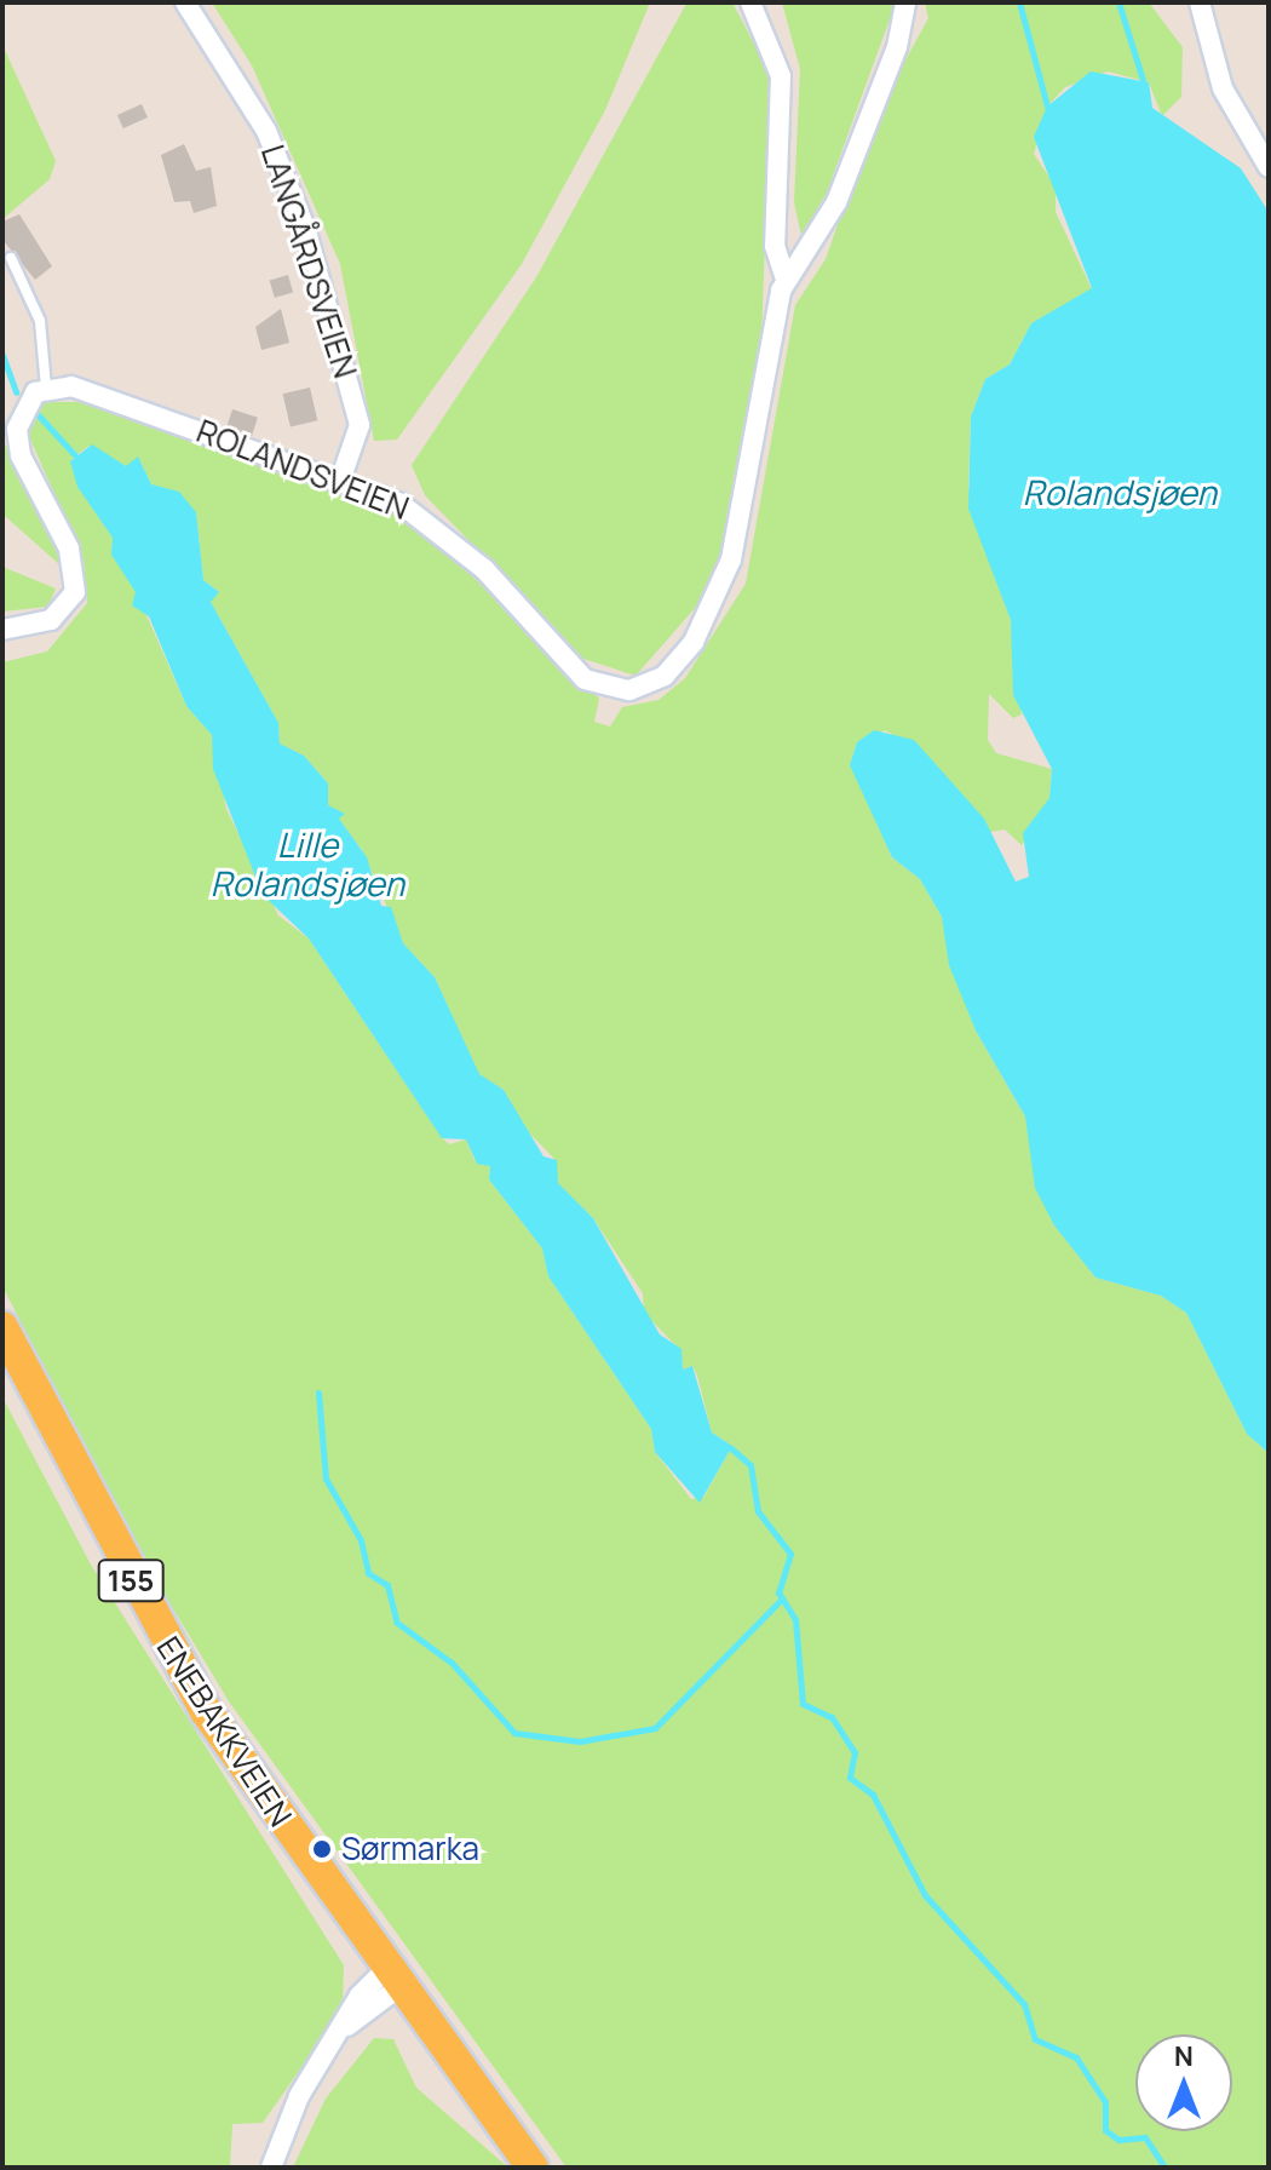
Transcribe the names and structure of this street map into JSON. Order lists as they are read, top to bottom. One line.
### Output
{"streets":{"main road":["155","ENEBAKKVEIEN"],"street":["LANGÅRDSVEIEN","ROLANDSVEIEN"]},"crossings":[["LANGÅRDSVEIEN","ROLANDSVEIEN"]],"water":["Rolandsjøen","Lille Rolandsjøen"],"places":["Sørmarka"],"north":"top"}
